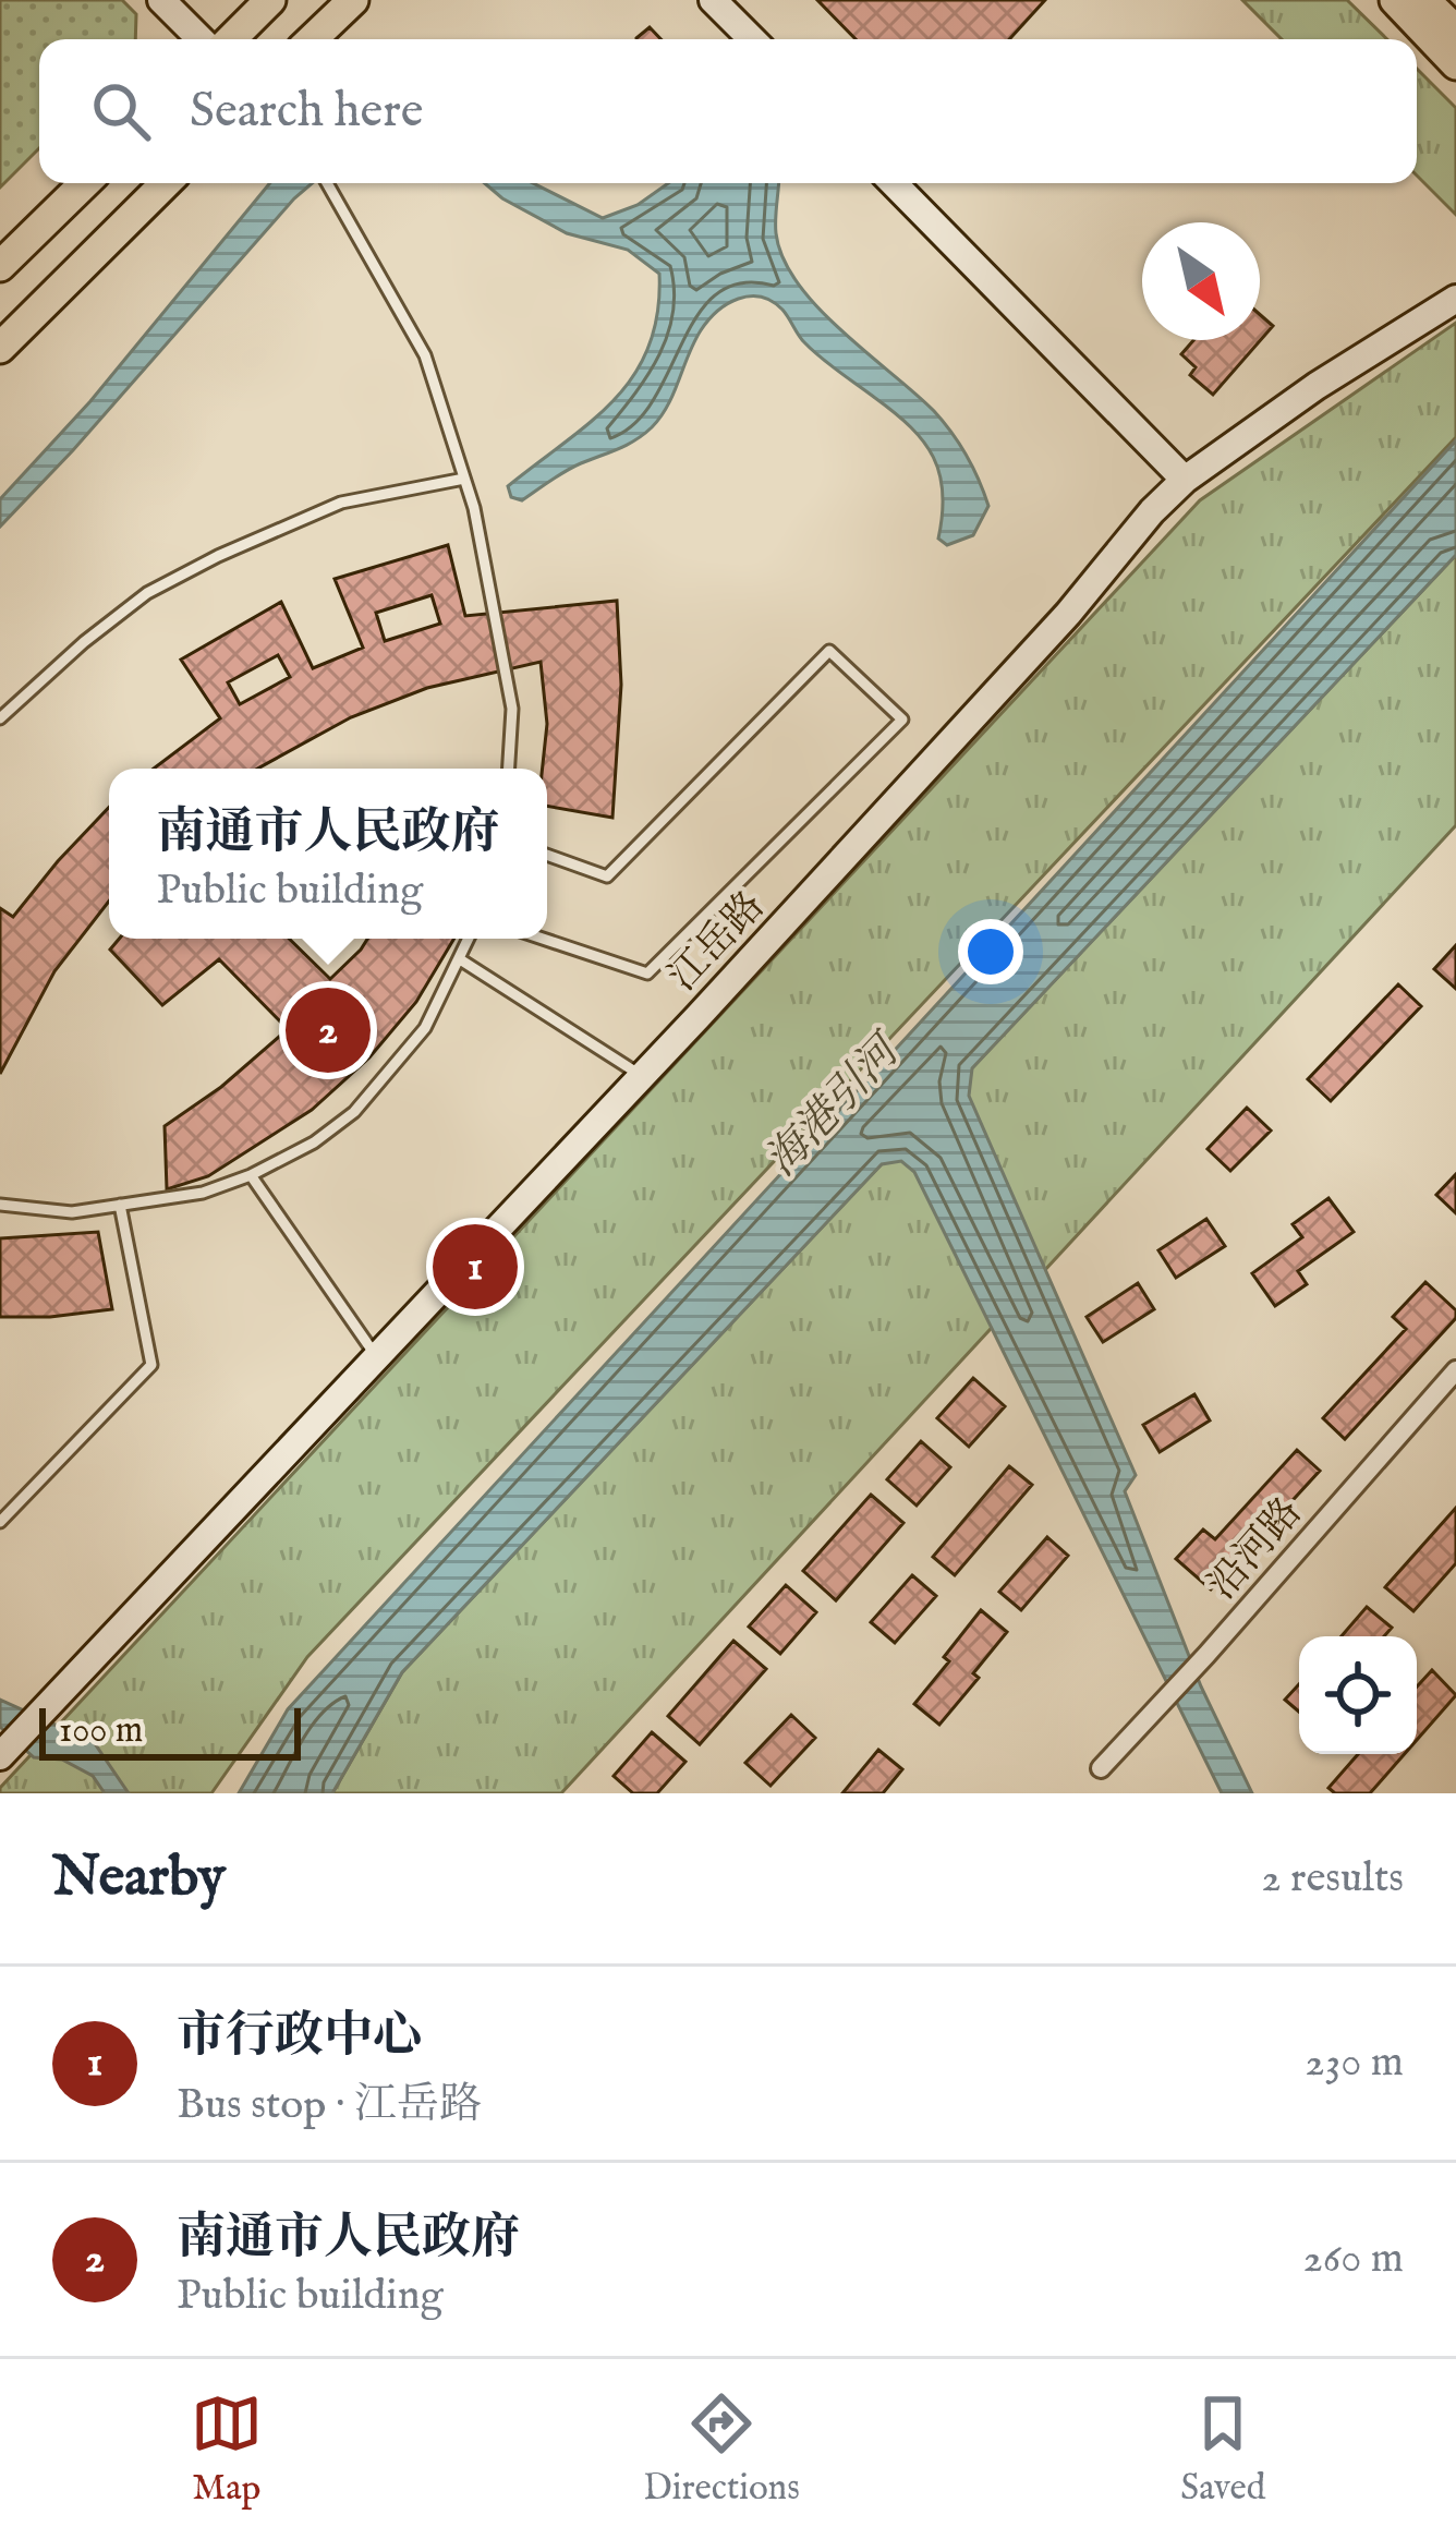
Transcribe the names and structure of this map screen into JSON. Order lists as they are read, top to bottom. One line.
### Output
{"streets":{"street":["江岳路","沿河路"]},"water":["海港引河"],"scale_bar":"100 m","north":"bottom right","page":{"search":"Search here","popup":["南通市人民政府","Public building"],"pins":["2","1"],"scale":"100 m","heading":["Nearby","2 results"],"list":[{"mark":"1","name":"市行政中心","note":"Bus stop · 江岳路","value":"230 m"},{"mark":"2","name":"南通市人民政府","note":"Public building","value":"260 m"}],"nav":["Map","Directions","Saved"]}}
